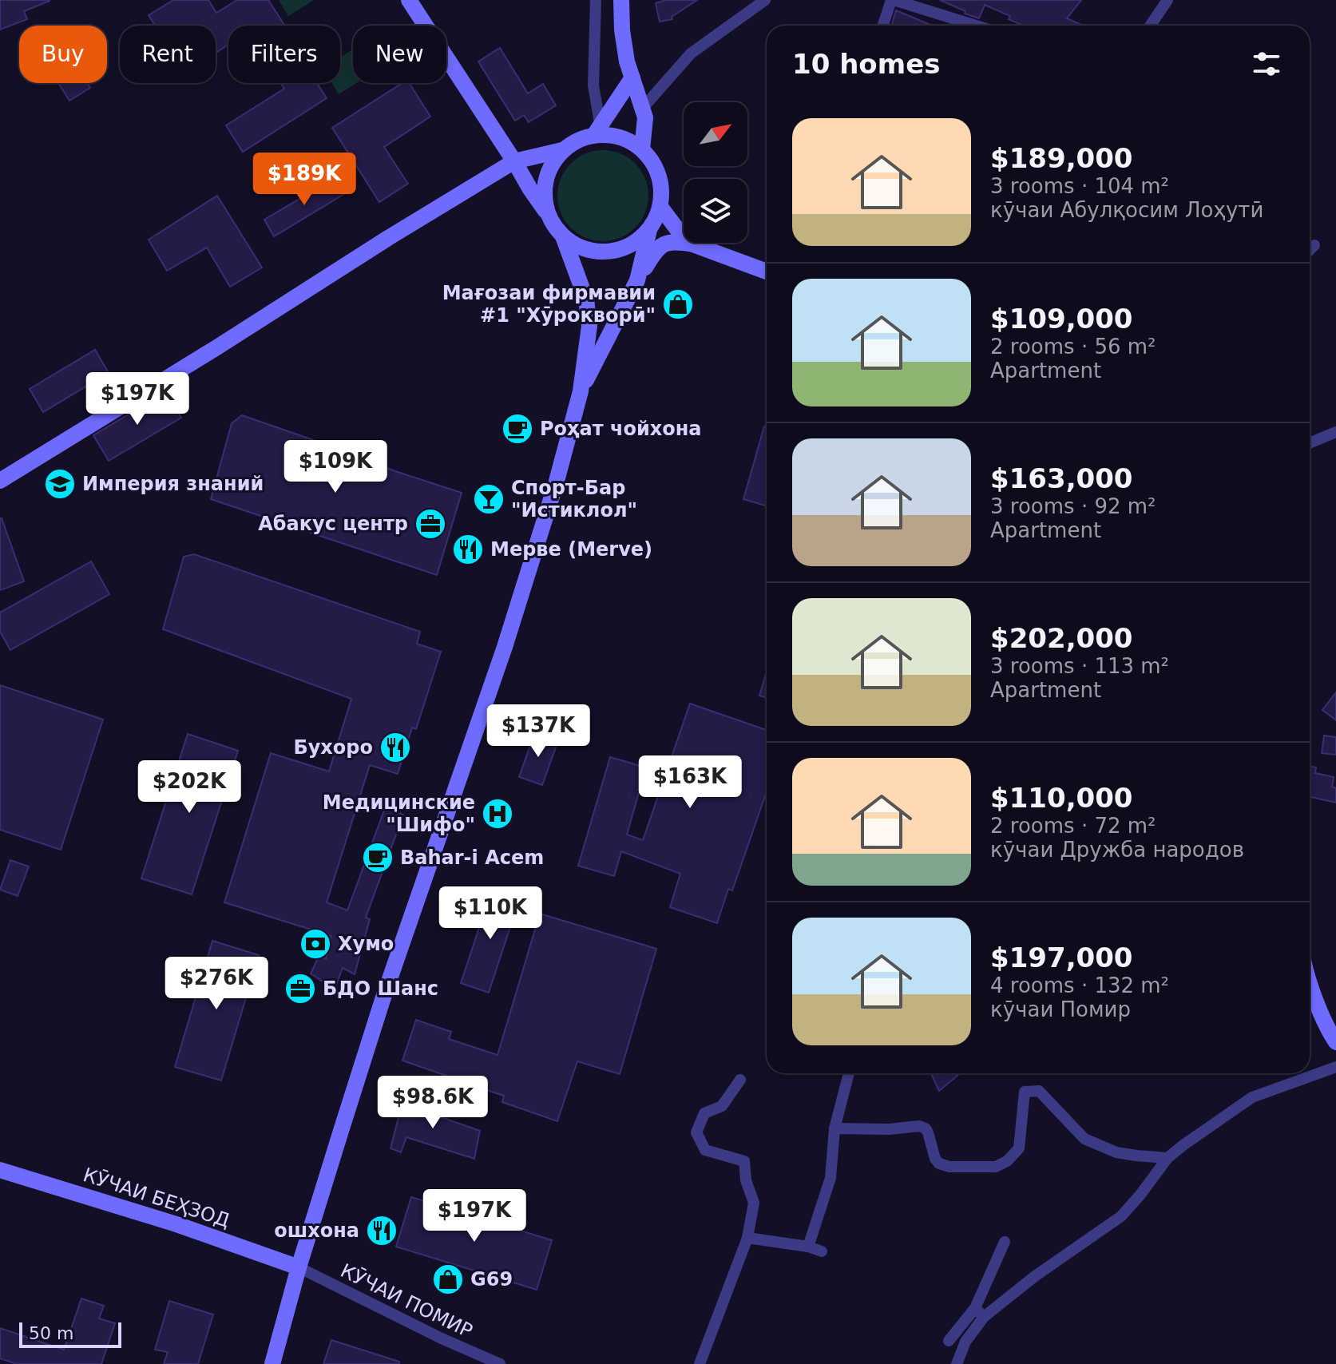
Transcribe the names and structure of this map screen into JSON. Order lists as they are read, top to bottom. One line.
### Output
{"streets":{"main road":["КӮЧАИ БЕҲЗОД"],"street":["КӮЧАИ ПОМИР"]},"crossings":[["КӮЧАИ БЕҲЗОД","КӮЧАИ ПОМИР"]],"places":{"shop":["Мағозаи фирмавии #1 \"Хӯрокворӣ\"","G69"],"cafe":["Роҳат чойхона","Bahar-i Acem"],"school or university":["Империя знаний"],"bar":["Спорт-Бар \"Истиклол\""],"office":["Абакус центр","БДО Шанс"],"restaurant":["Мерве (Merve)","Бухоро","ошхона"],"hospital":["Медицинские \"Шифо\""],"bank":["Хумо"]},"scale_bar":"50 m","north":"top right","page":{"chip":["Buy","Rent","Filters","New"],"heading":"10 homes","list":[{"name":"$189,000","note":"3 rooms · 104 m² · кӯчаи Абулқосим Лоҳутӣ"},{"name":"$109,000","note":"2 rooms · 56 m² · Apartment"},{"name":"$163,000","note":"3 rooms · 92 m² · Apartment"},{"name":"$202,000","note":"3 rooms · 113 m² · Apartment"},{"name":"$110,000","note":"2 rooms · 72 m² · кӯчаи Дружба народов"},{"name":"$197,000","note":"4 rooms · 132 m² · кӯчаи Помир"}],"price":["$189K","$197K","$109K","$137K","$163K","$202K","$110K","$276K","$98.6K","$197K"],"scale":"50 m"}}
